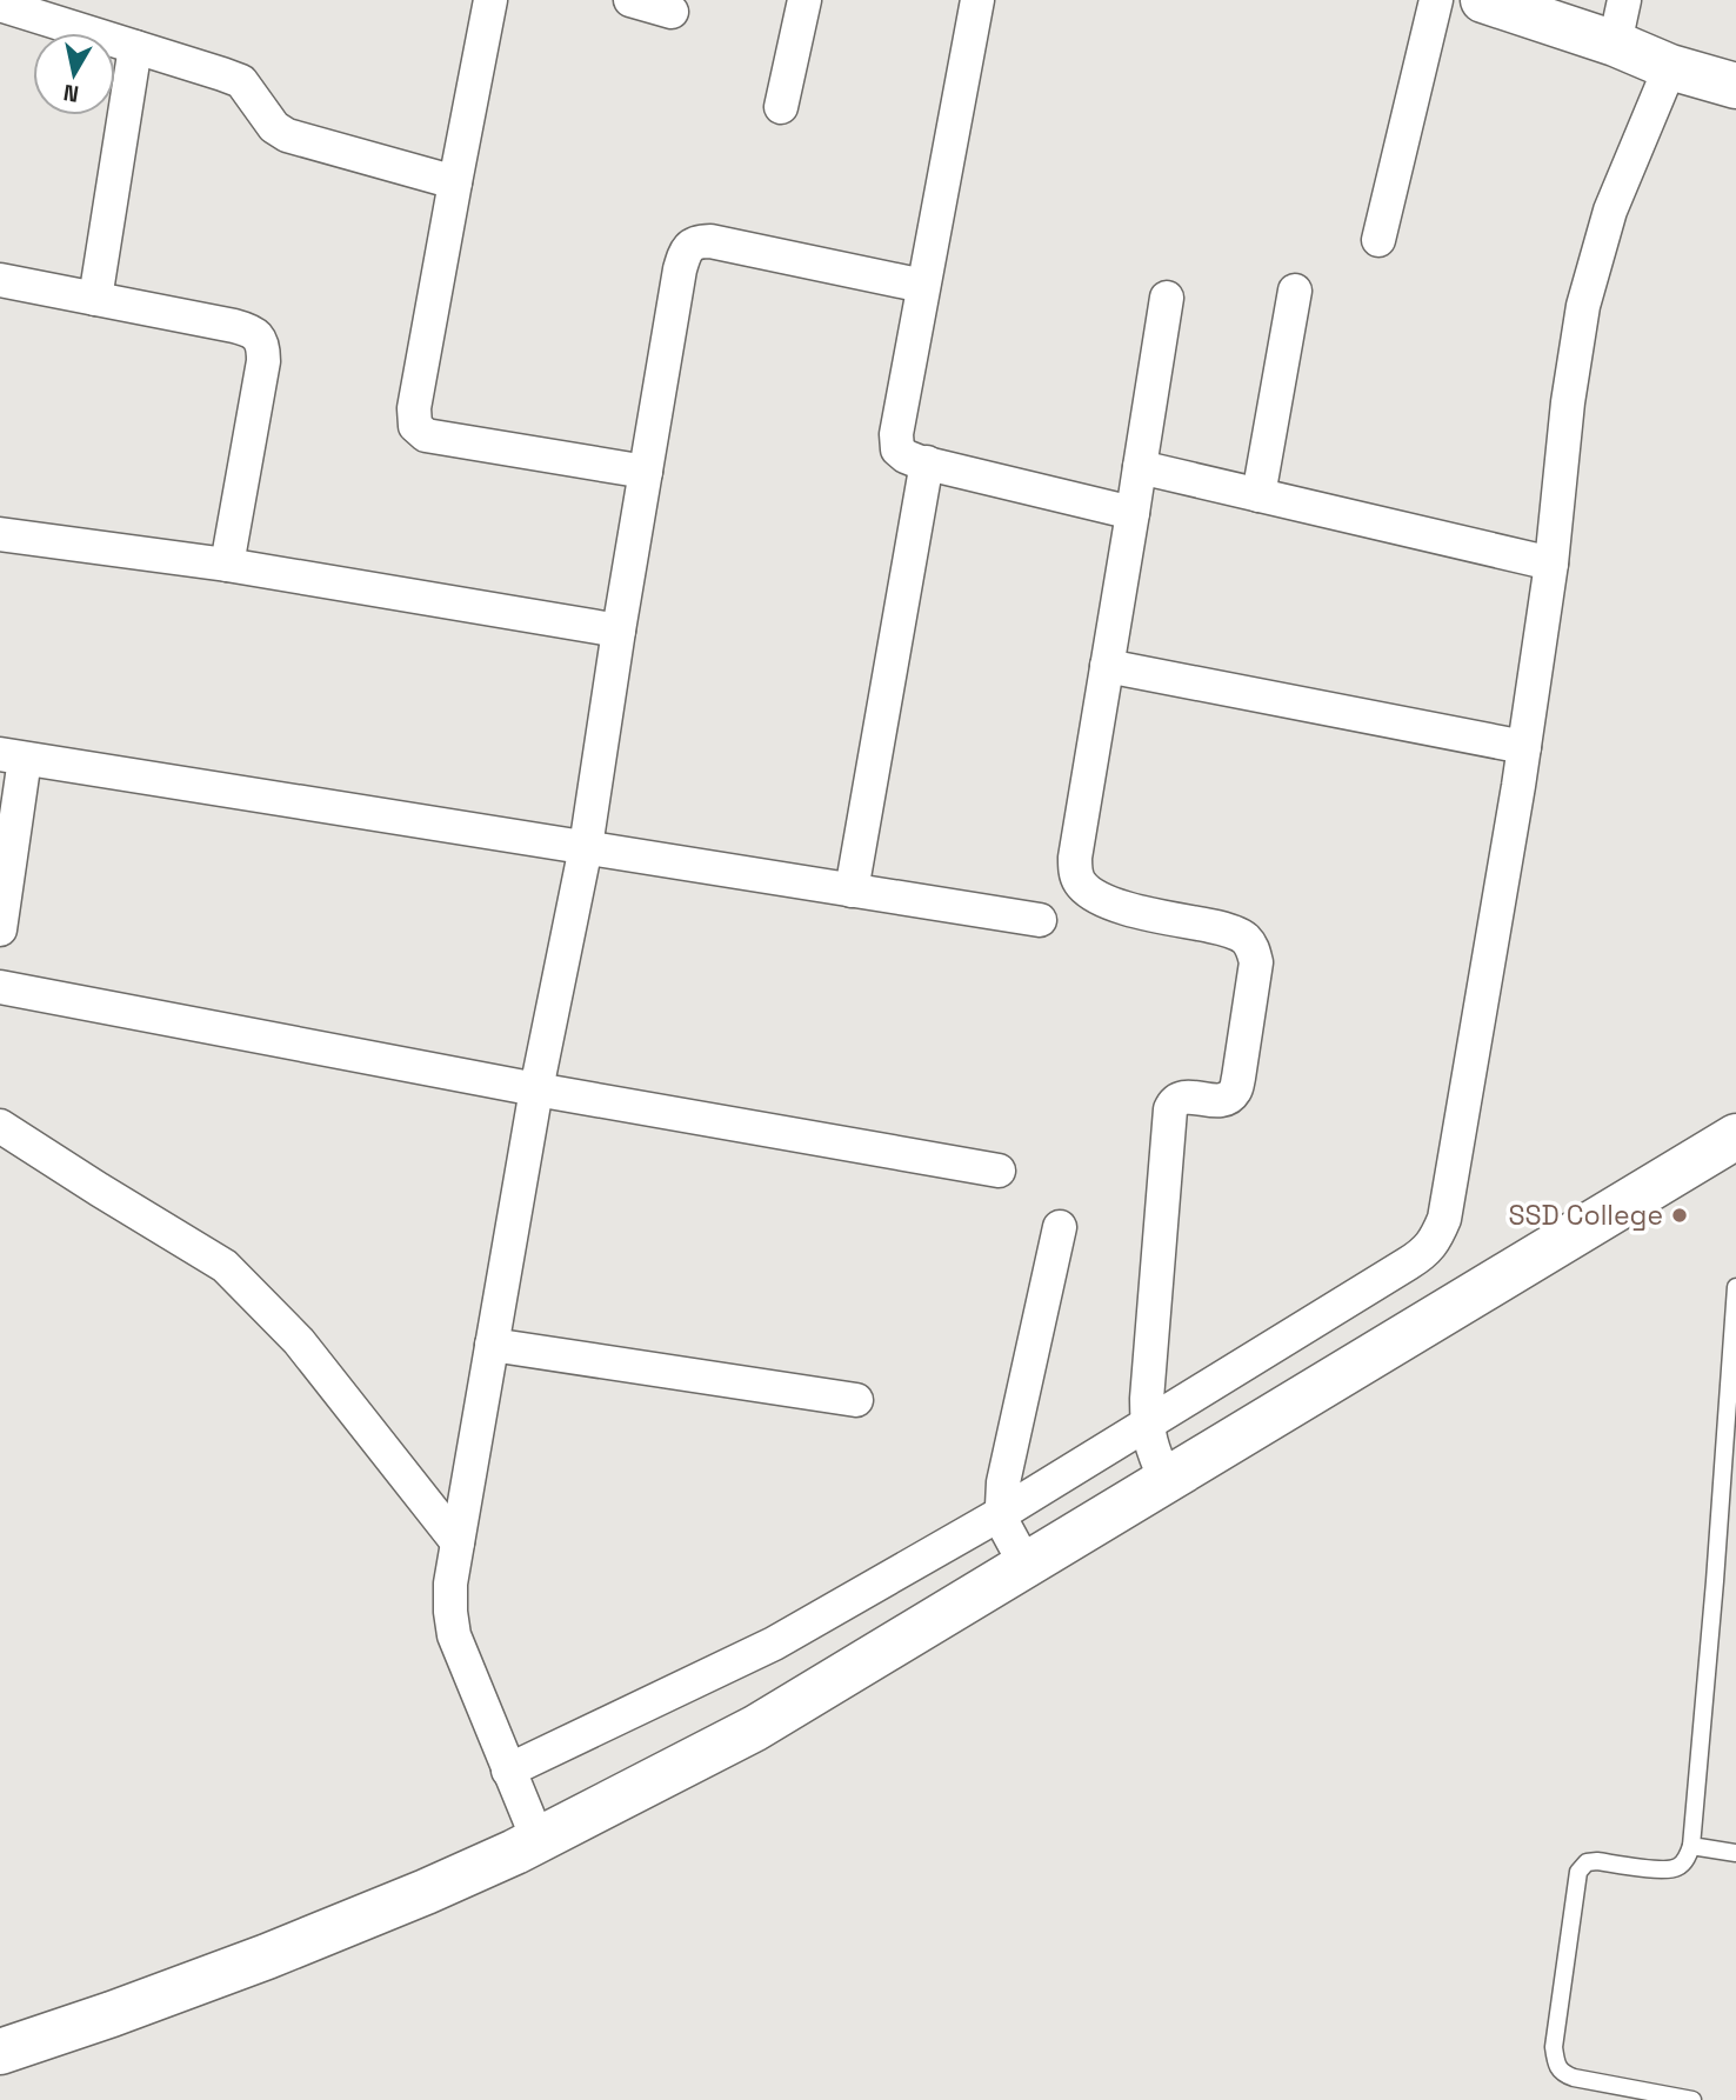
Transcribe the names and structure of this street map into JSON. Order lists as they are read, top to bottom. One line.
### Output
{"places":["SSD College"],"north":"bottom"}
